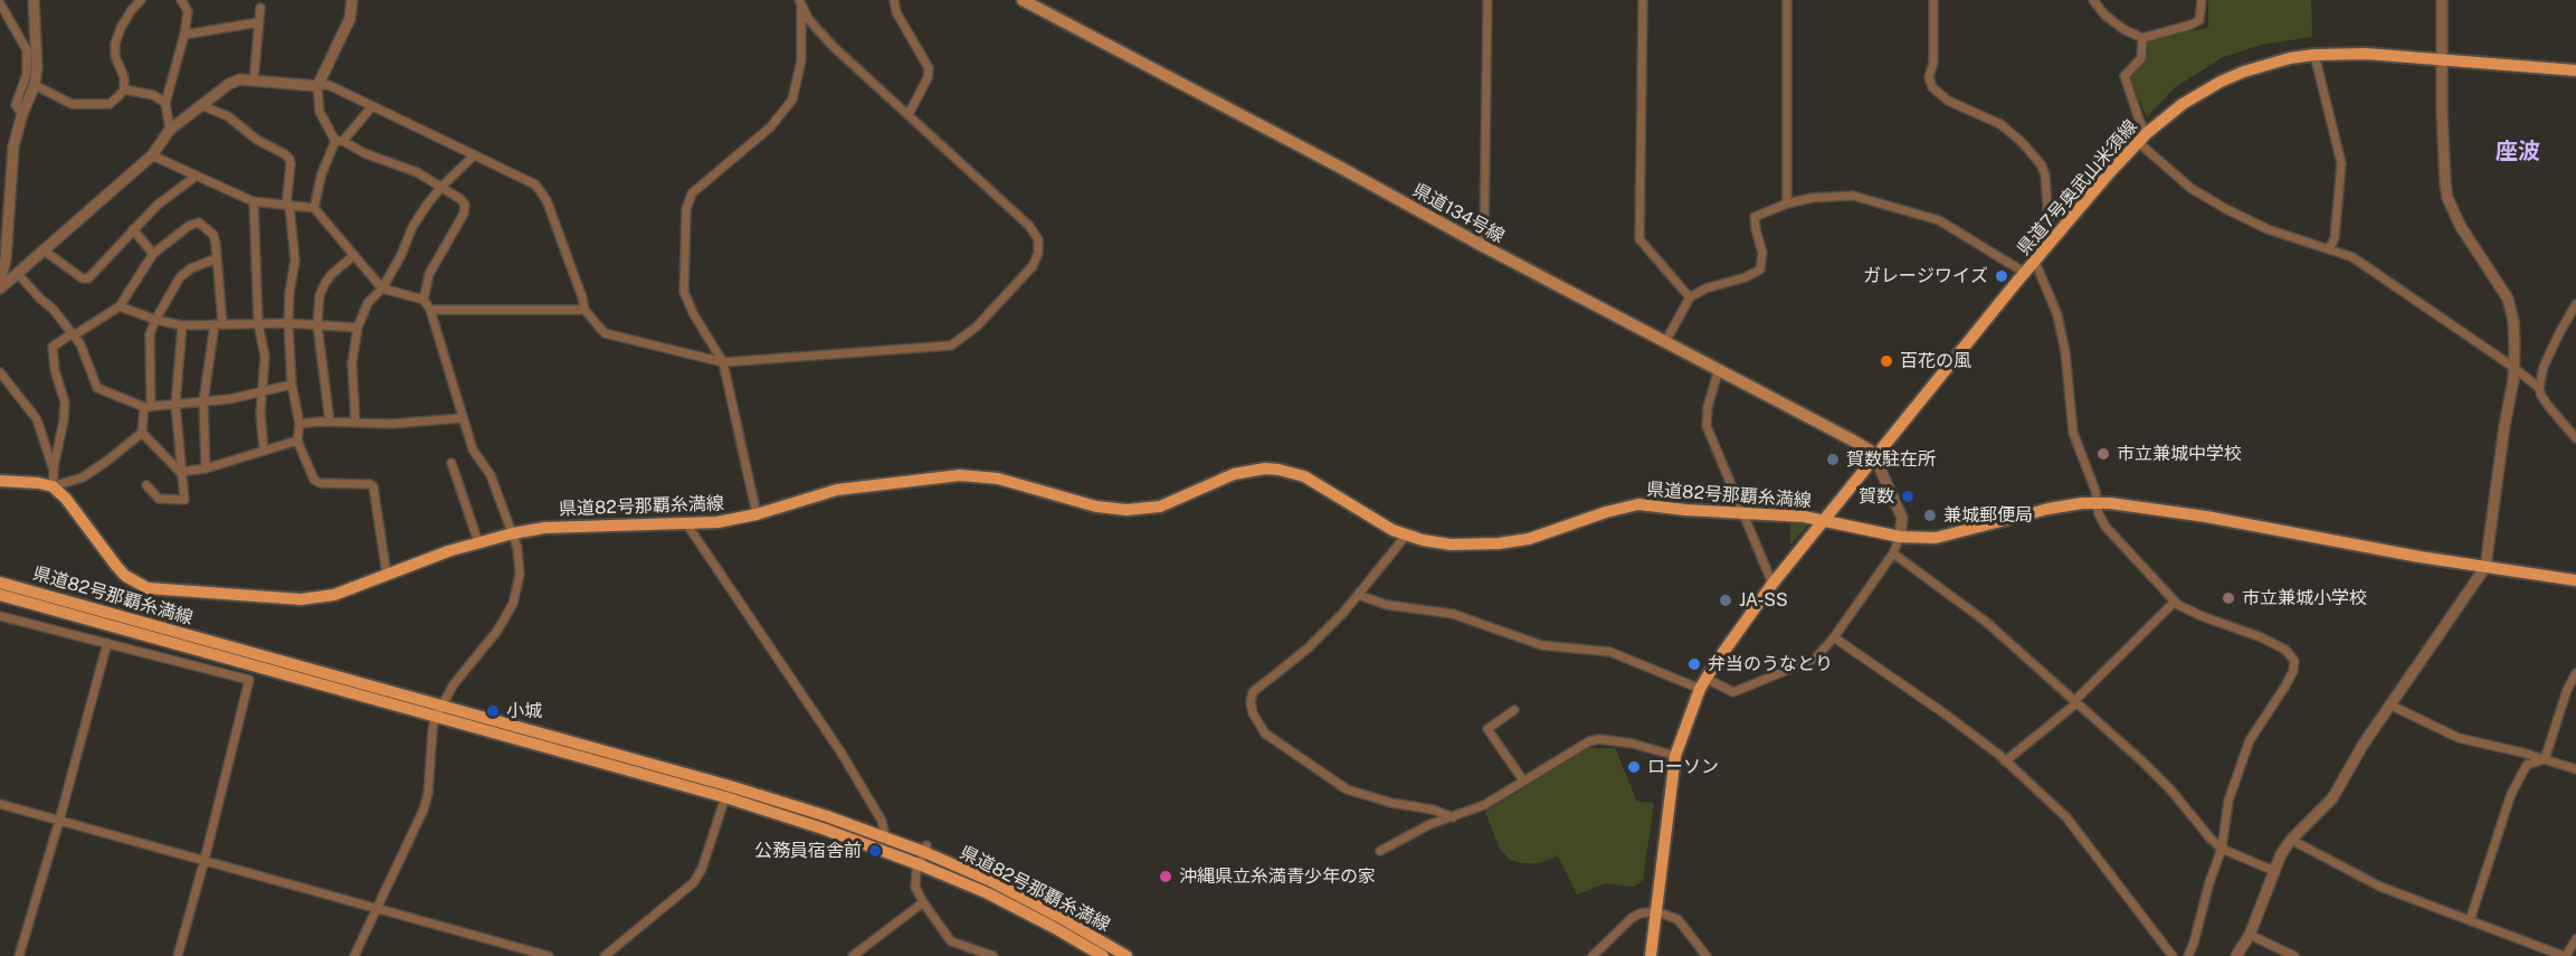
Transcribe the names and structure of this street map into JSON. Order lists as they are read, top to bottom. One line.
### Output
{"streets":{"main road":["県道7号奥武山米須線","県道134号線","県道82号那覇糸満線"]},"crossings":[["県道7号奥武山米須線","県道134号線"],["県道7号奥武山米須線","県道82号那覇糸満線"]],"districts":["座波"],"places":["ガレージワイズ","百花の風","市立兼城中学校","賀数駐在所","賀数","兼城郵便局","市立兼城小学校","JA-SS","弁当のうなとり","小城","ローソン","公務員宿舎前","沖縄県立糸満青少年の家"]}
